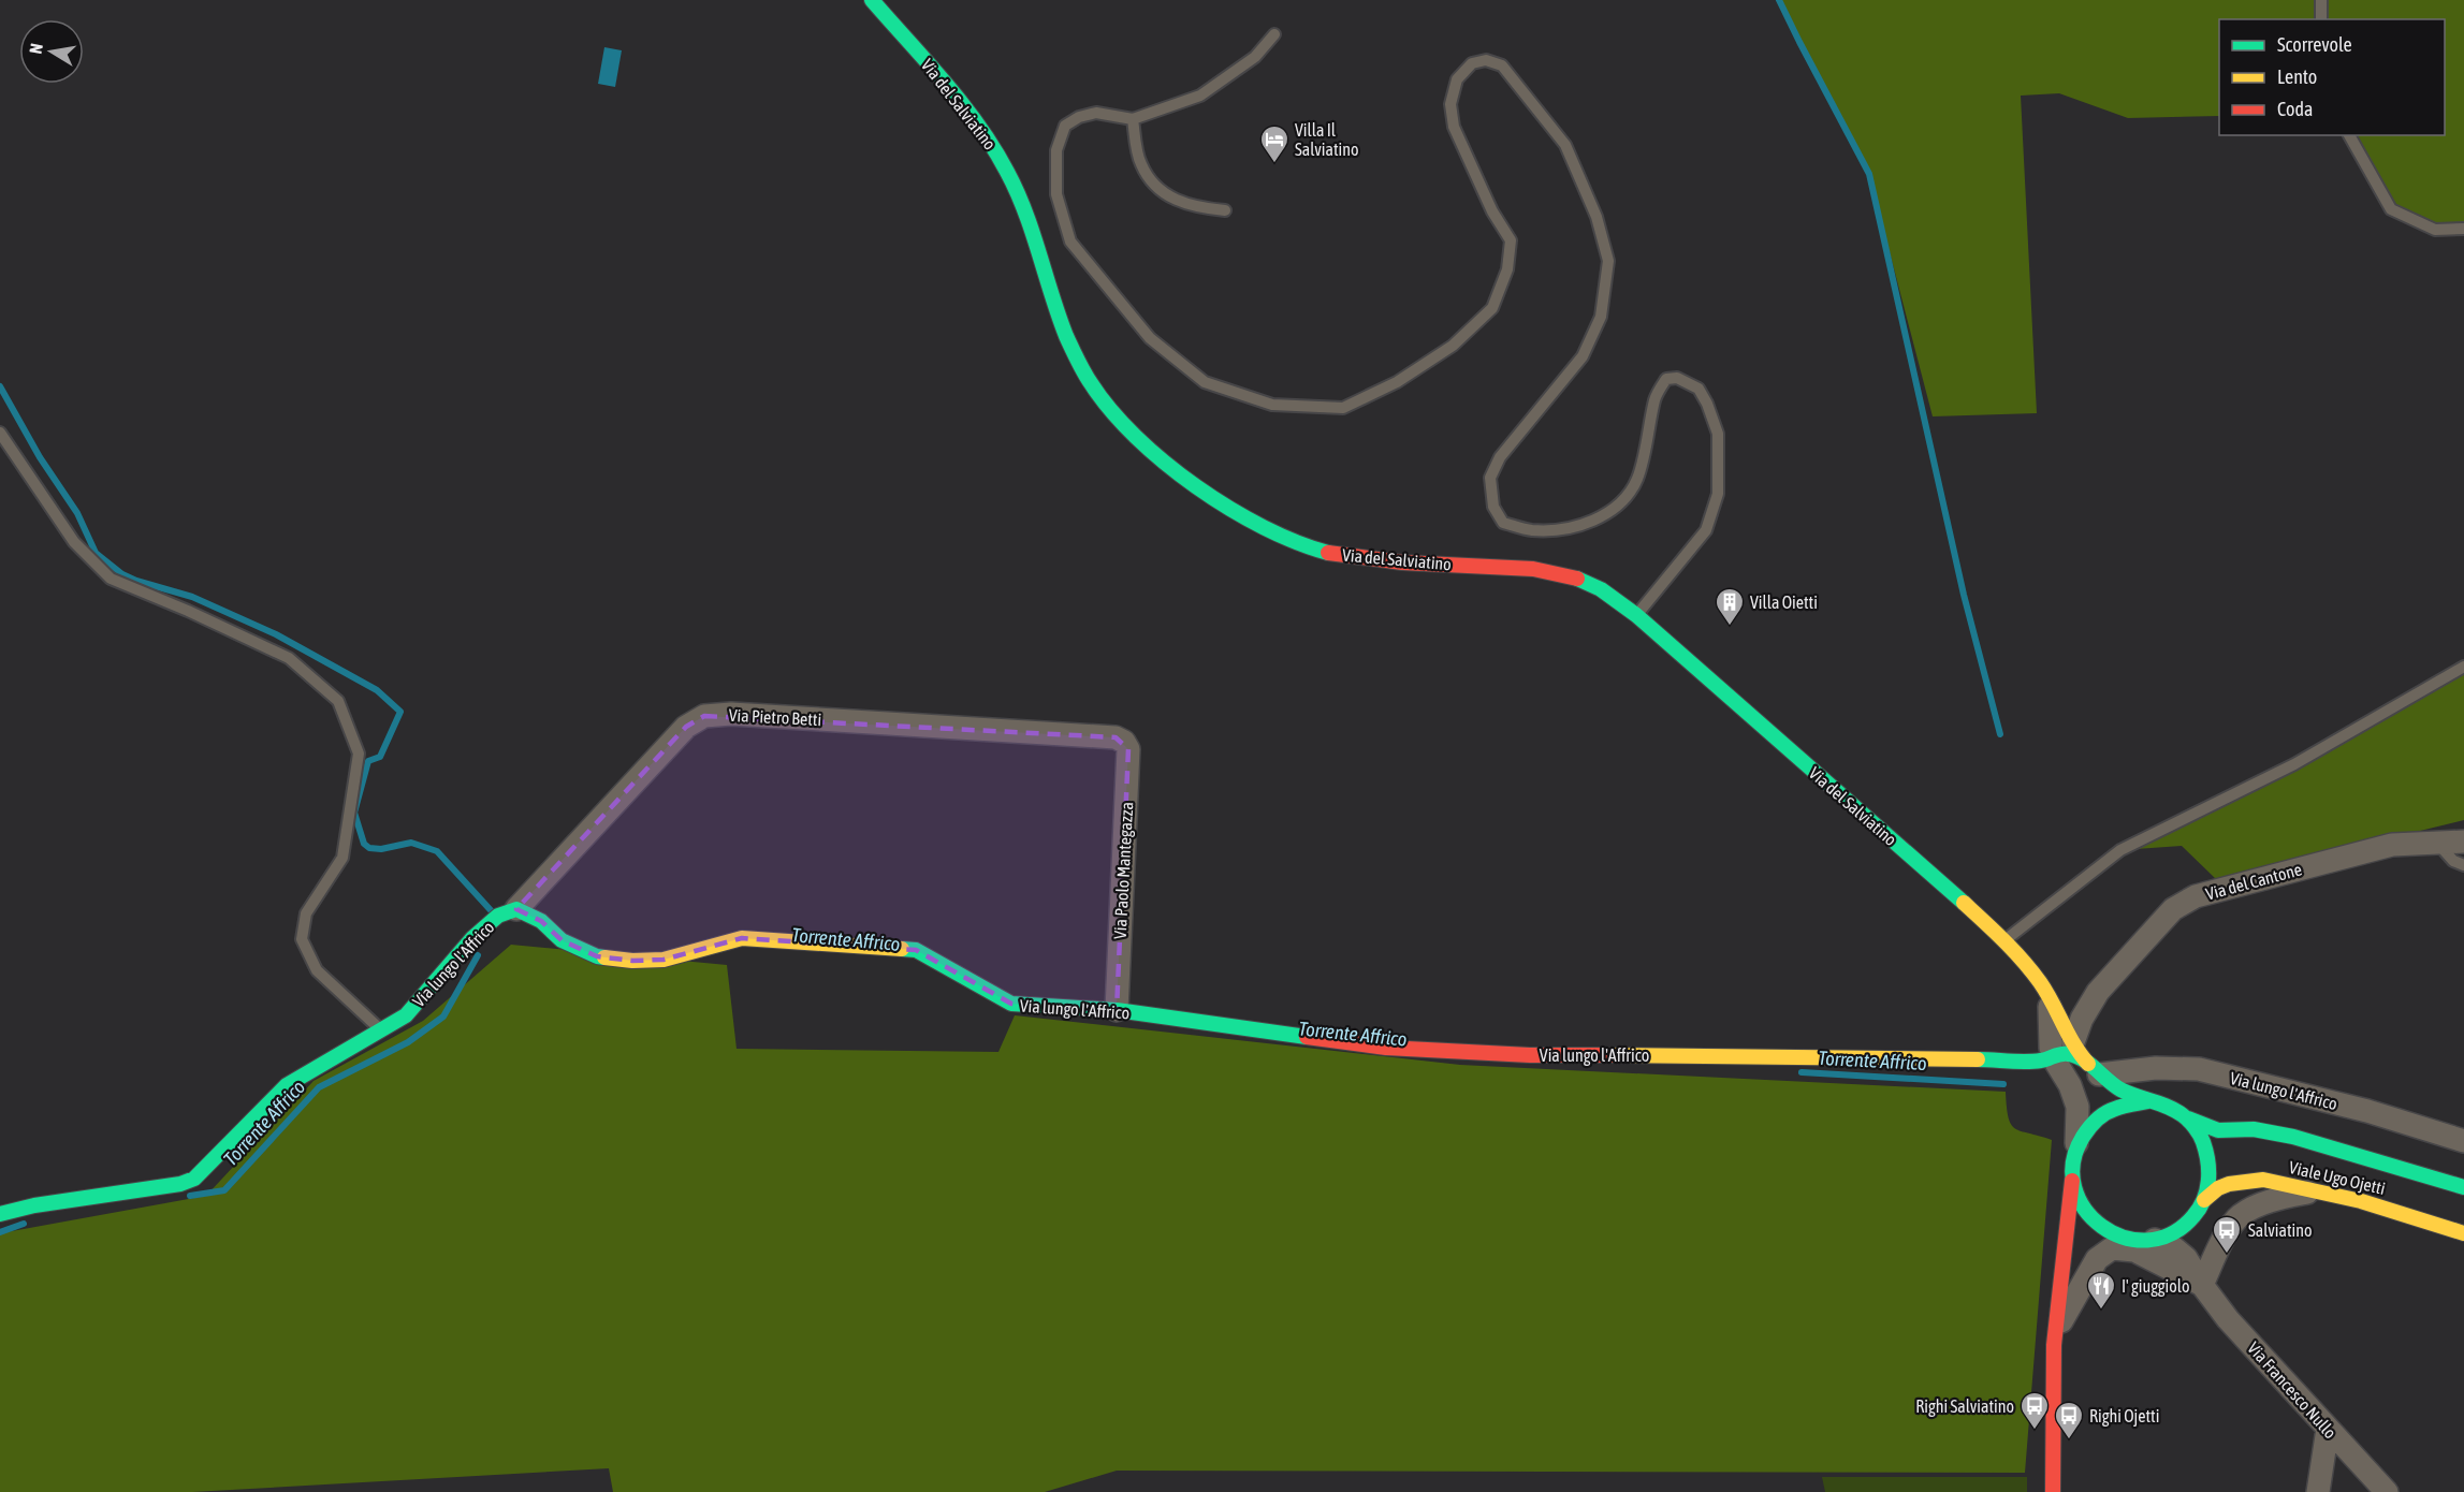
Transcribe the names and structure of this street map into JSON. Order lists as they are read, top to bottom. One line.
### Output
{"streets":{"street":["Via del Salviatino","Via Pietro Betti","Via Paolo Mantegazza","Via del Cantone","Via lungo l'Affrico","Viale Ugo Ojetti","Via Francesco Nullo"]},"crossings":[["Via del Salviatino","Via del Cantone"],["Via del Salviatino","Via lungo l'Affrico"],["Via Pietro Betti","Via Paolo Mantegazza"],["Via Pietro Betti","Via lungo l'Affrico"],["Via Paolo Mantegazza","Via lungo l'Affrico"],["Via lungo l'Affrico","Viale Ugo Ojetti"],["Via lungo l'Affrico","Via Francesco Nullo"],["Viale Ugo Ojetti","Via Francesco Nullo"]],"water":["Torrente Affrico"],"places":{"hotel":["Villa Il Salviatino"],"building":["Villa Oietti"],"bus stop":["Salviatino","Righi Salviatino","Righi Ojetti"],"restaurant":["I' giuggiolo"]},"legend":["Scorrevole","Lento","Coda"],"north":"left"}
